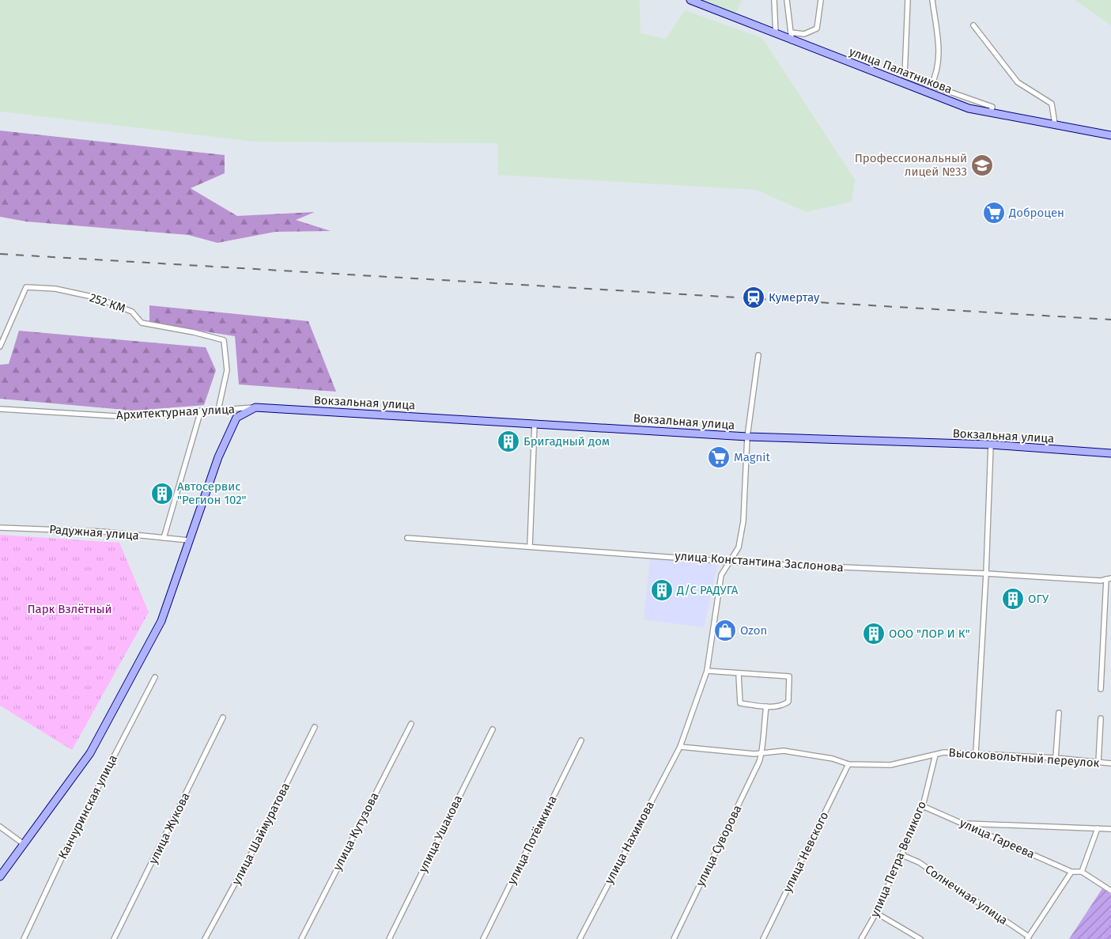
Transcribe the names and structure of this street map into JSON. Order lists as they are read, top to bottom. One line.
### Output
{"streets":{"main road":["улица Палатникова","Вокзальная улица"],"street":["252 КМ","Архитектурная улица","Радужная улица","улица Константина Заслонова","Высоковольтный переулок","Канчуринская улица","улица Жукова","улица Кутузова","улица Шаймуратова","улица Ушакова","улица Гареева","улица Потёмкина","улица Нахимова","улица Суворова","улица Невского","улица Петра Великого","Солнечная улица"]},"crossings":[["252 КМ","Архитектурная улица"],["Вокзальная улица","Архитектурная улица"],["Вокзальная улица","улица Нахимова"],["улица Константина Заслонова","улица Нахимова"],["Высоковольтный переулок","улица Нахимова"],["Высоковольтный переулок","улица Суворова"],["Высоковольтный переулок","улица Невского"],["Высоковольтный переулок","улица Петра Великого"],["улица Гареева","улица Петра Великого"],["улица Петра Великого","Солнечная улица"]],"parks":["Парк Взлётный"],"places":{"school or university":["Профессиональный лицей №33"],"supermarket":["Доброцен","Magnit"],"station":["Кумертау"],"building":["Бригадный дом","Автосервис \"Регион 102\"","Д/С РАДУГА","ОГУ","ООО \"ЛОР И К\""],"shop":["Ozon"]}}
